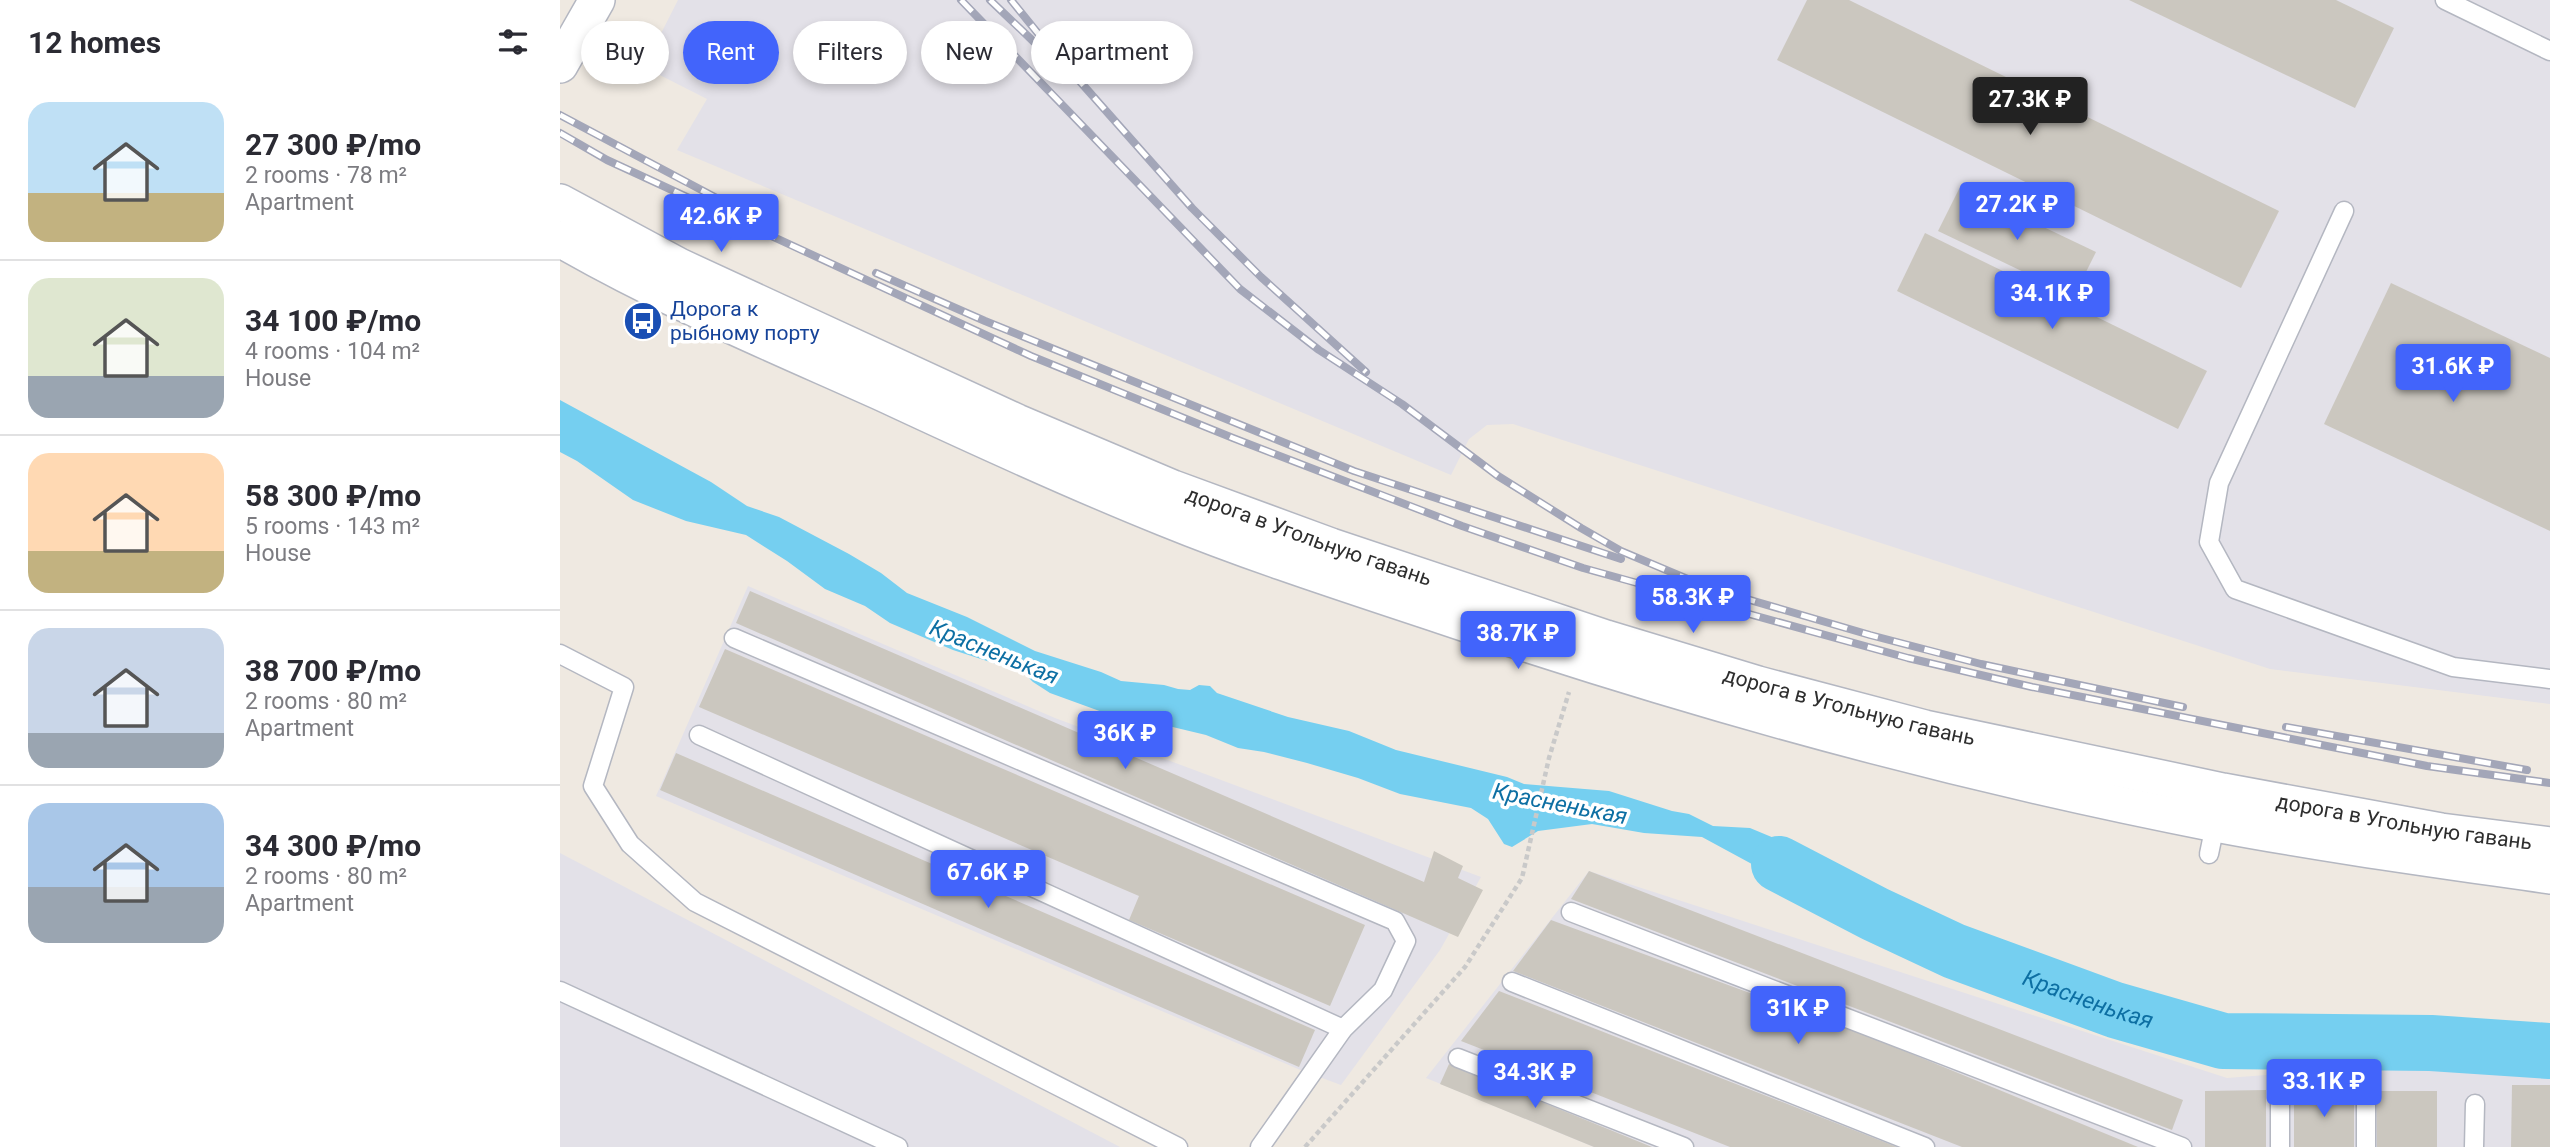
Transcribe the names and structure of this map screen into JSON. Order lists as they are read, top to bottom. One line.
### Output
{"streets":{"street":["дорога в Угольную гавань"]},"water":["Красненькая"],"places":{"bus stop":["Дорога к рыбному порту"]},"page":{"heading":"12 homes","chip":["Buy","Rent","Filters","New","Apartment"],"price":["27.3K ₽","27.2K ₽","42.6K ₽","34.1K ₽","31.6K ₽","58.3K ₽","38.7K ₽","36K ₽","67.6K ₽","31K ₽","34.3K ₽","33.1K ₽"],"list":[{"name":"27 300 ₽/mo","note":"2 rooms · 78 m² · Apartment"},{"name":"34 100 ₽/mo","note":"4 rooms · 104 m² · House"},{"name":"58 300 ₽/mo","note":"5 rooms · 143 m² · House"},{"name":"38 700 ₽/mo","note":"2 rooms · 80 m² · Apartment"},{"name":"34 300 ₽/mo","note":"2 rooms · 80 m² · Apartment"}]}}
